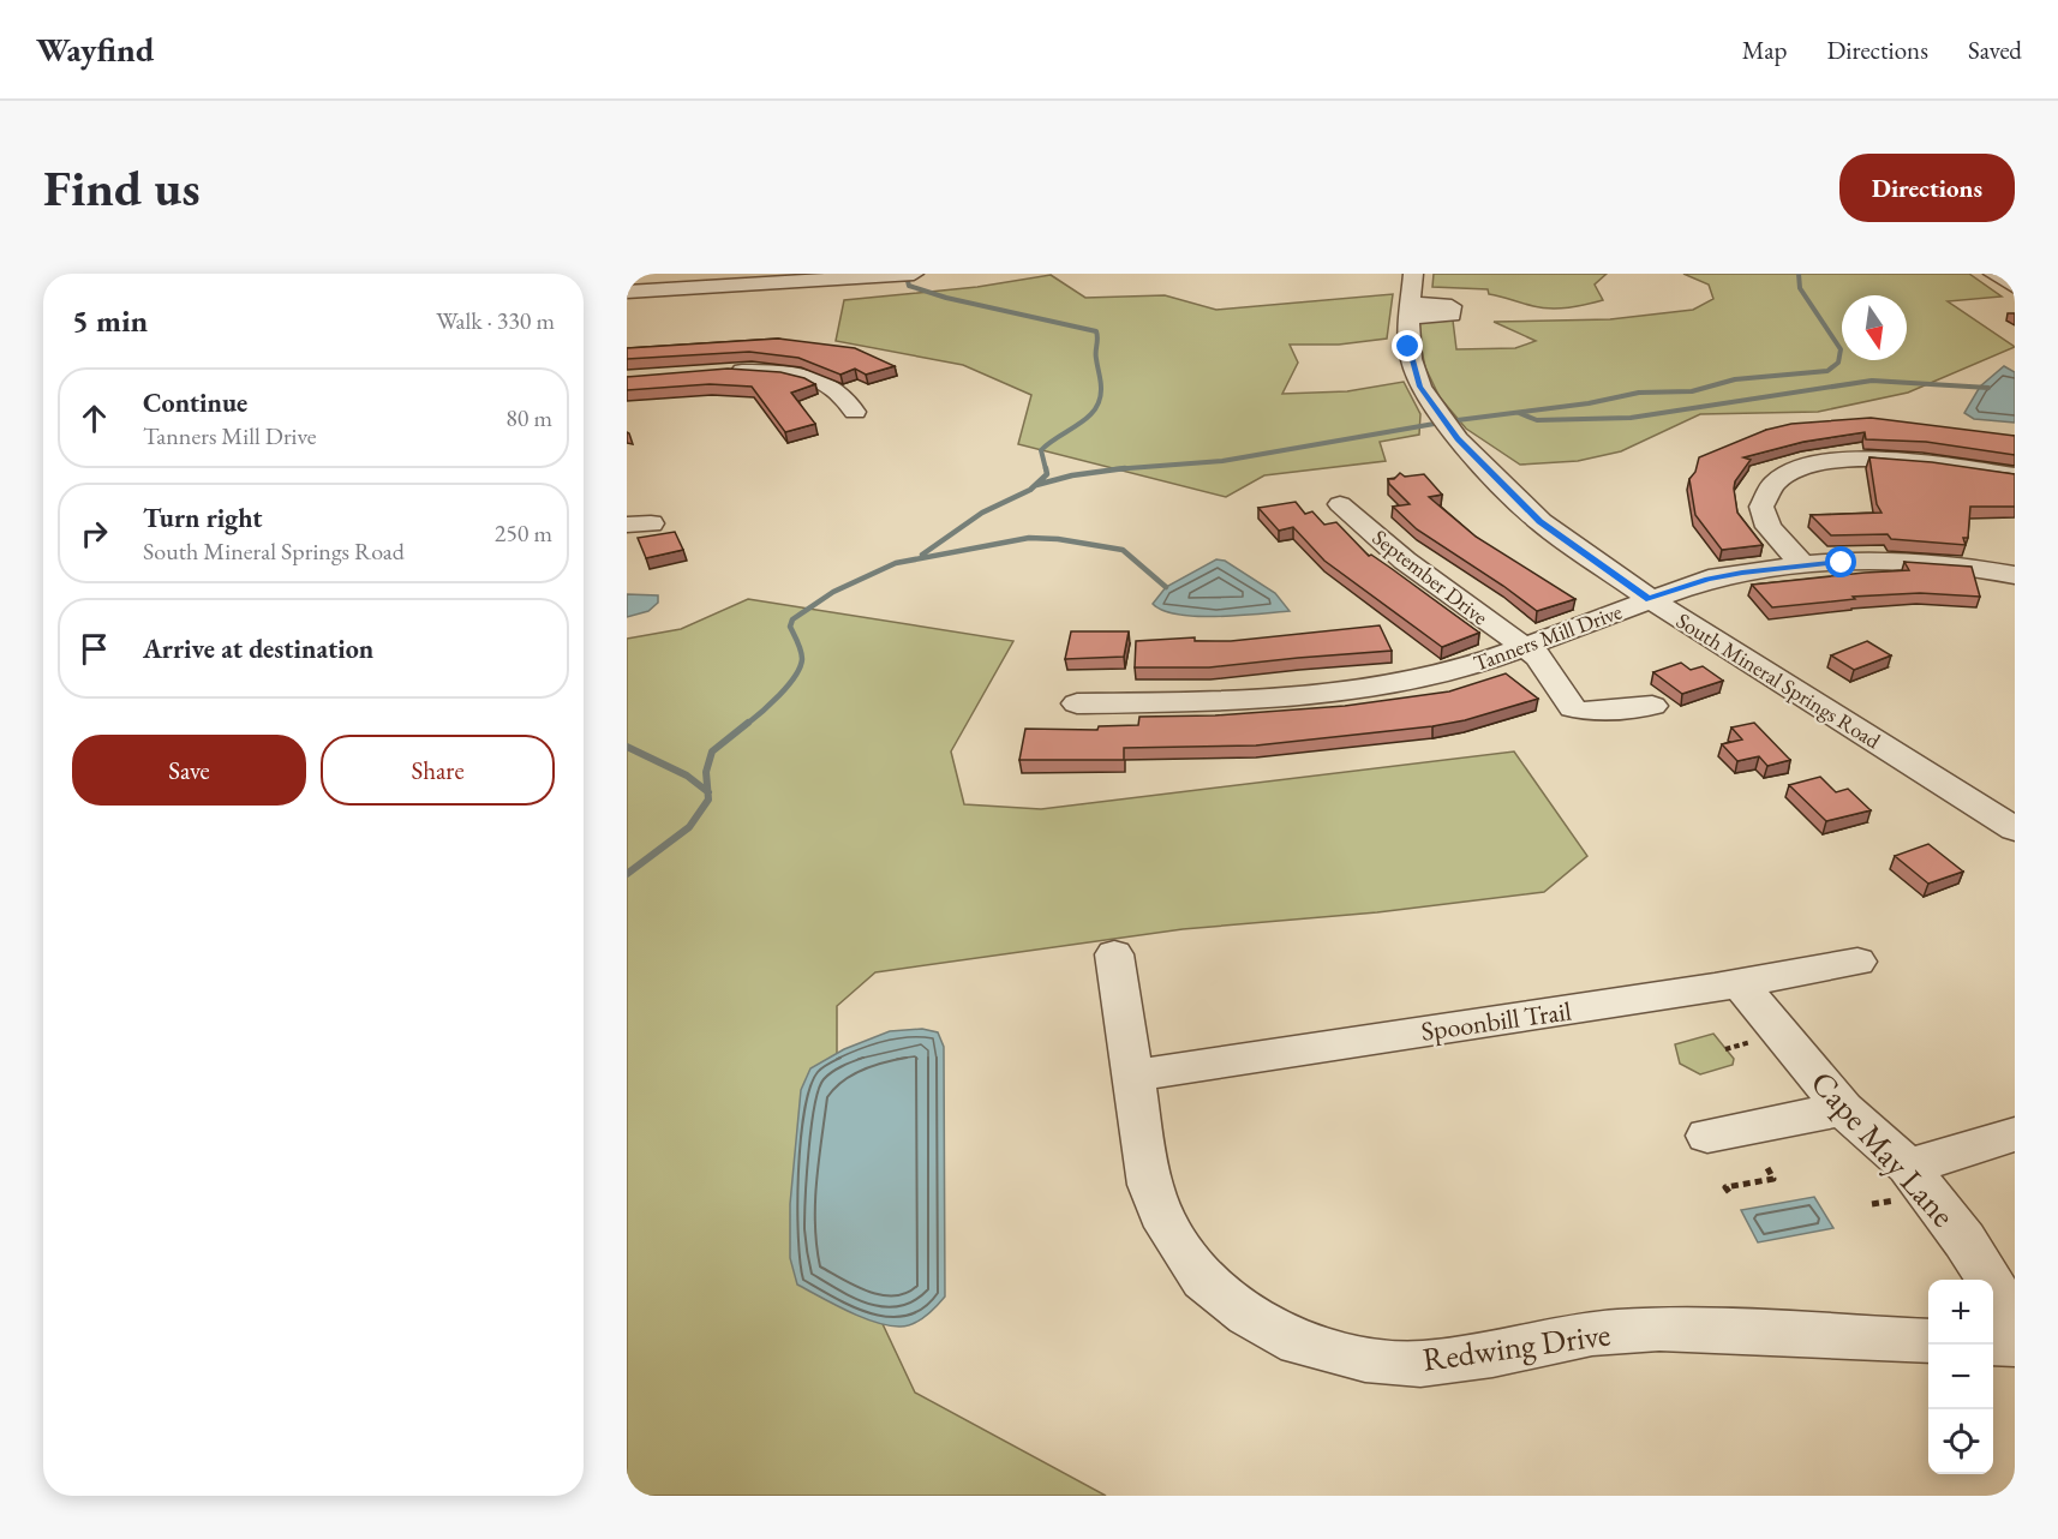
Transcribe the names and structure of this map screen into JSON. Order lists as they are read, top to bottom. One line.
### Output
{"streets":{"street":["September Drive","Tanners Mill Drive","South Mineral Springs Road","Spoonbill Trail","Cape May Lane","Redwing Drive"]},"crossings":[["September Drive","Tanners Mill Drive"],["Tanners Mill Drive","South Mineral Springs Road"],["Spoonbill Trail","Cape May Lane"],["Spoonbill Trail","Redwing Drive"]],"north":"bottom","page":{"header":"Wayfind","nav":["Map","Directions","Saved"],"buttons":["Directions",["Save","Share"]],"title":"Find us","heading":["5 min","Walk · 330 m"],"list":[["Continue","Tanners Mill Drive","80 m"],["Turn right","South Mineral Springs Road","250 m"],"Arrive at destination"],"map_buttons":["+","−"]}}
